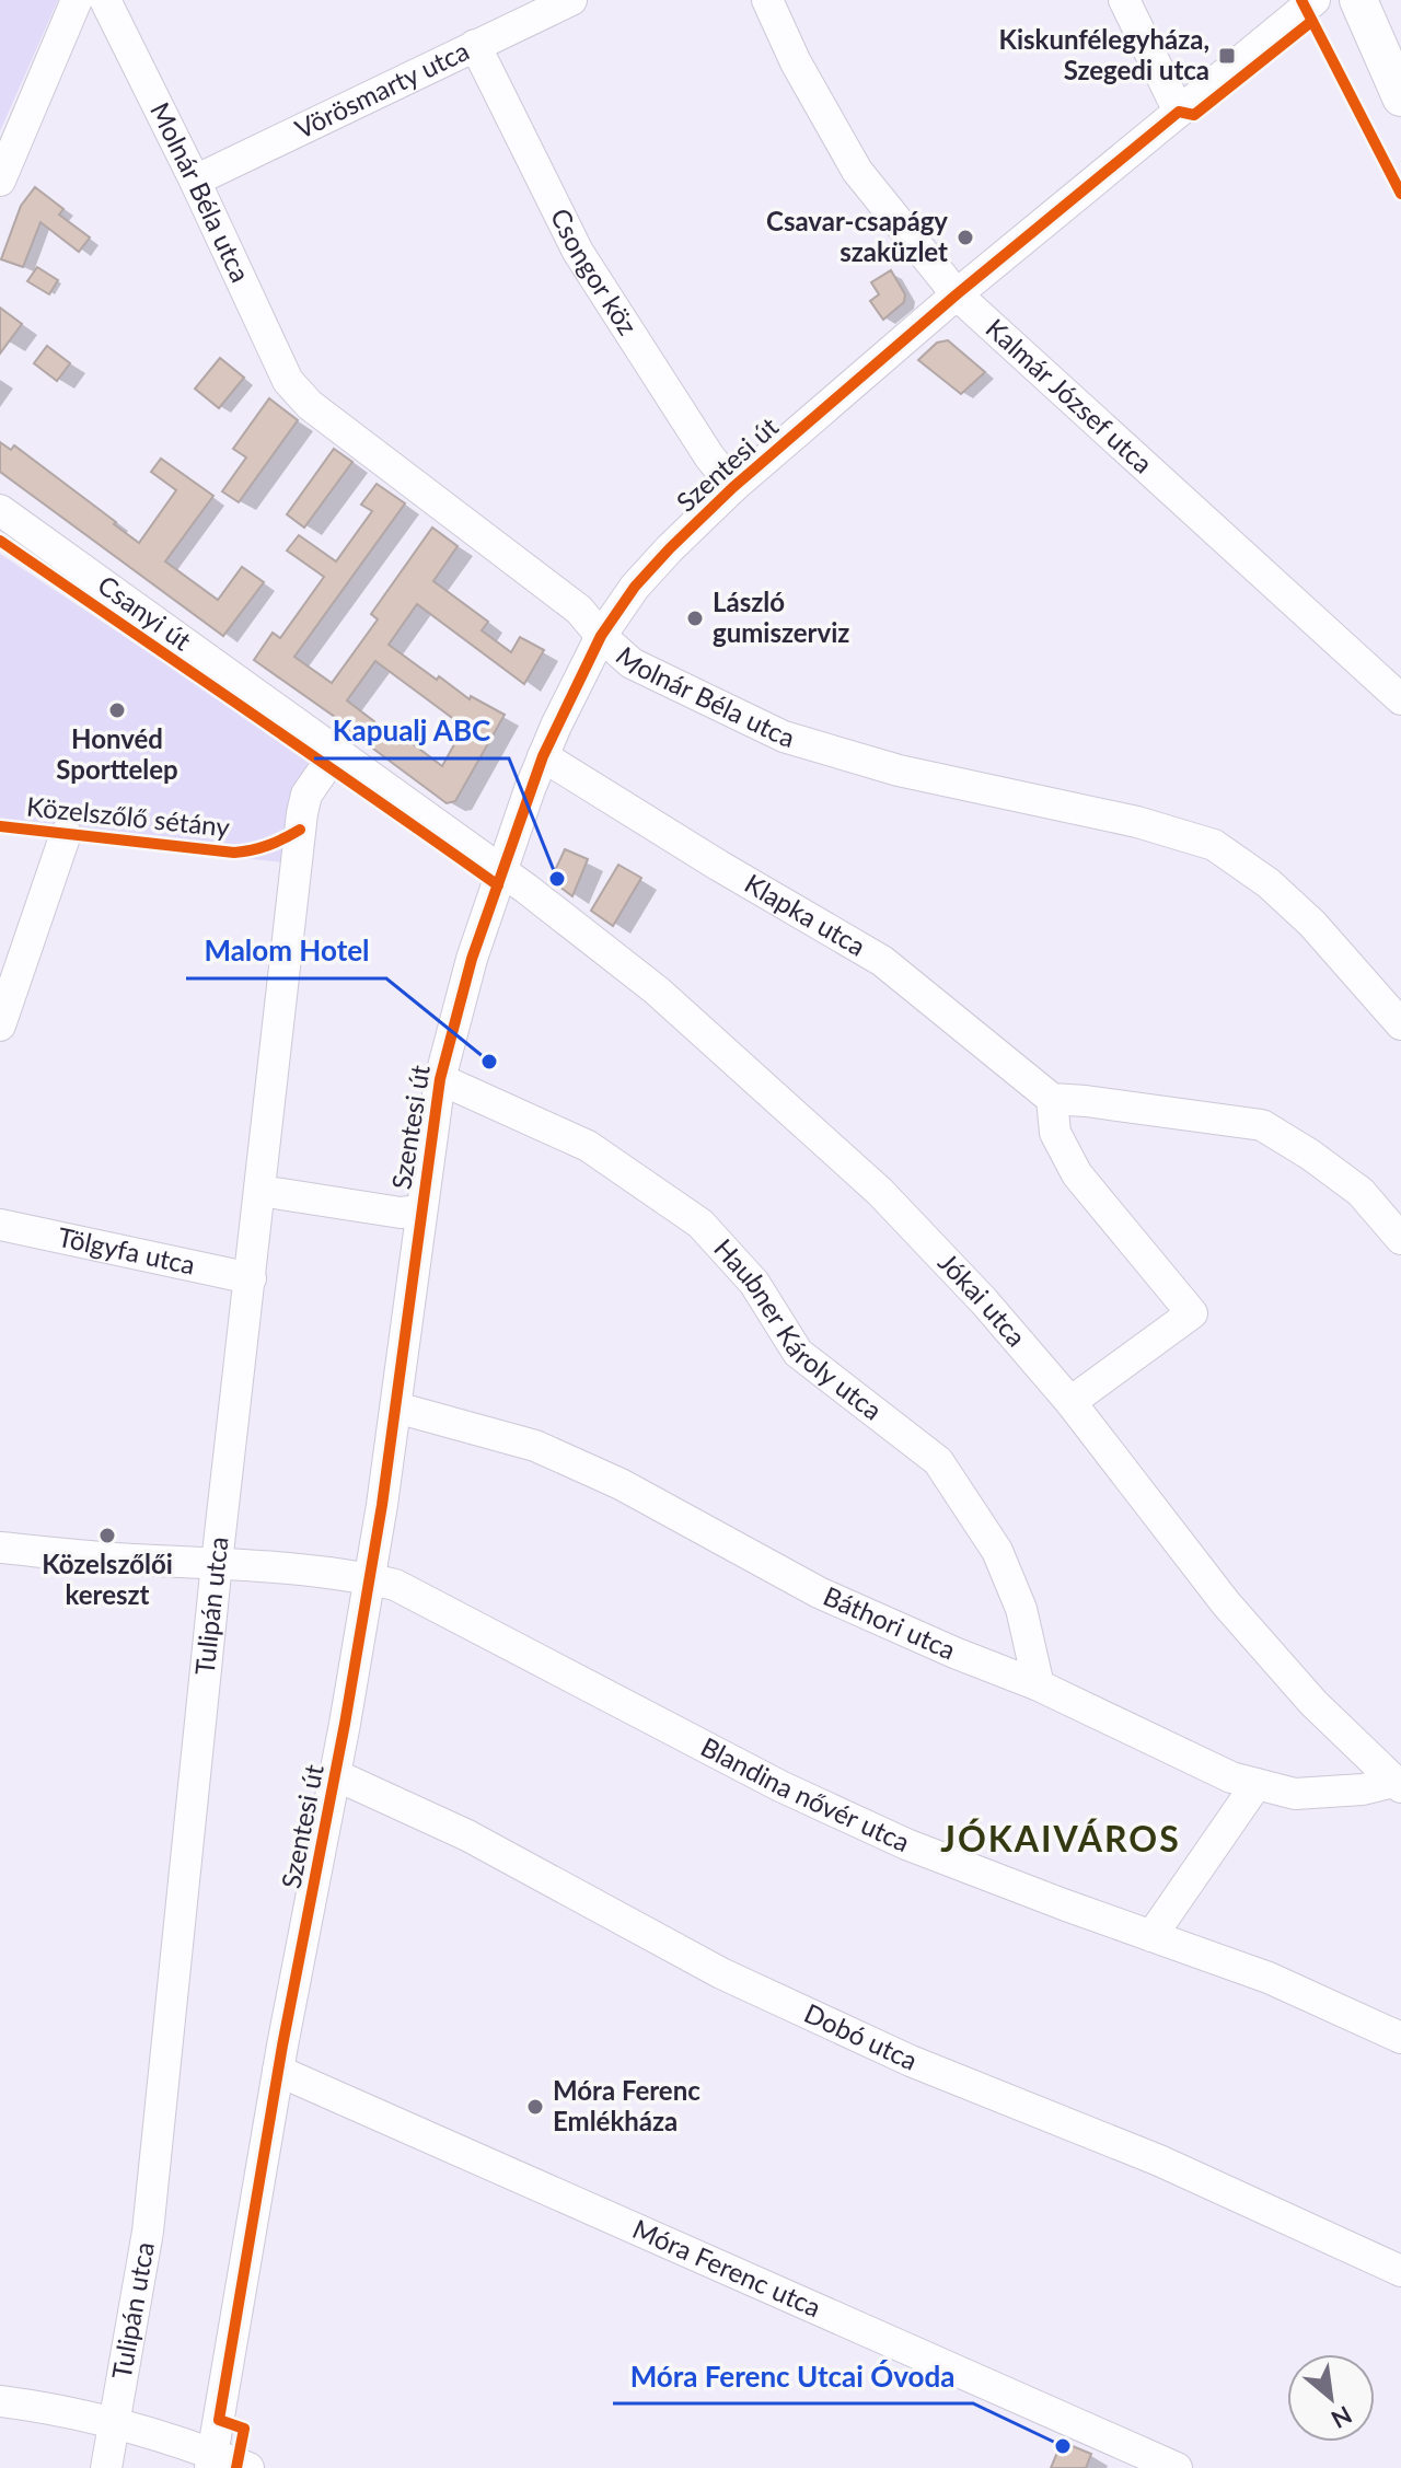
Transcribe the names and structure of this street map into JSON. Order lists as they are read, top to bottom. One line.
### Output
{"streets":{"street":["Vörösmarty utca","Molnár Béla utca","Csongor köz","Kalmár József utca","Szentesi út","Csanyi út","Klapka utca","Tölgyfa utca","Jókai utca","Haubner Károly utca","Tulipán utca","Báthori utca","Blandina nővér utca","Dobó utca","Móra Ferenc utca"],"cycle path":["Közelszőlő sétány"]},"crossings":[["Vörösmarty utca","Molnár Béla utca"],["Vörösmarty utca","Csongor köz"],["Molnár Béla utca","Szentesi út"],["Csongor köz","Szentesi út"],["Kalmár József utca","Szentesi út"],["Szentesi út","Csanyi út"],["Szentesi út","Klapka utca"],["Szentesi út","Jókai utca"],["Szentesi út","Haubner Károly utca"],["Szentesi út","Báthori utca"],["Szentesi út","Blandina nővér utca"],["Szentesi út","Dobó utca"],["Szentesi út","Móra Ferenc utca"],["Csanyi út","Jókai utca"],["Csanyi út","Tulipán utca"],["Tölgyfa utca","Tulipán utca"],["Jókai utca","Báthori utca"],["Haubner Károly utca","Báthori utca"],["Tulipán utca","Blandina nővér utca"]],"districts":["JÓKAIVÁROS"],"places":{"transit":["Kiskunfélegyháza, Szegedi utca"],"other":["Csavar-csapágy szaküzlet","László gumiszerviz","Honvéd Sporttelep","Kapualj ABC","Malom Hotel","Közelszőlői kereszt","Móra Ferenc Emlékháza","Móra Ferenc Utcai Óvoda"]},"north":"bottom right"}
